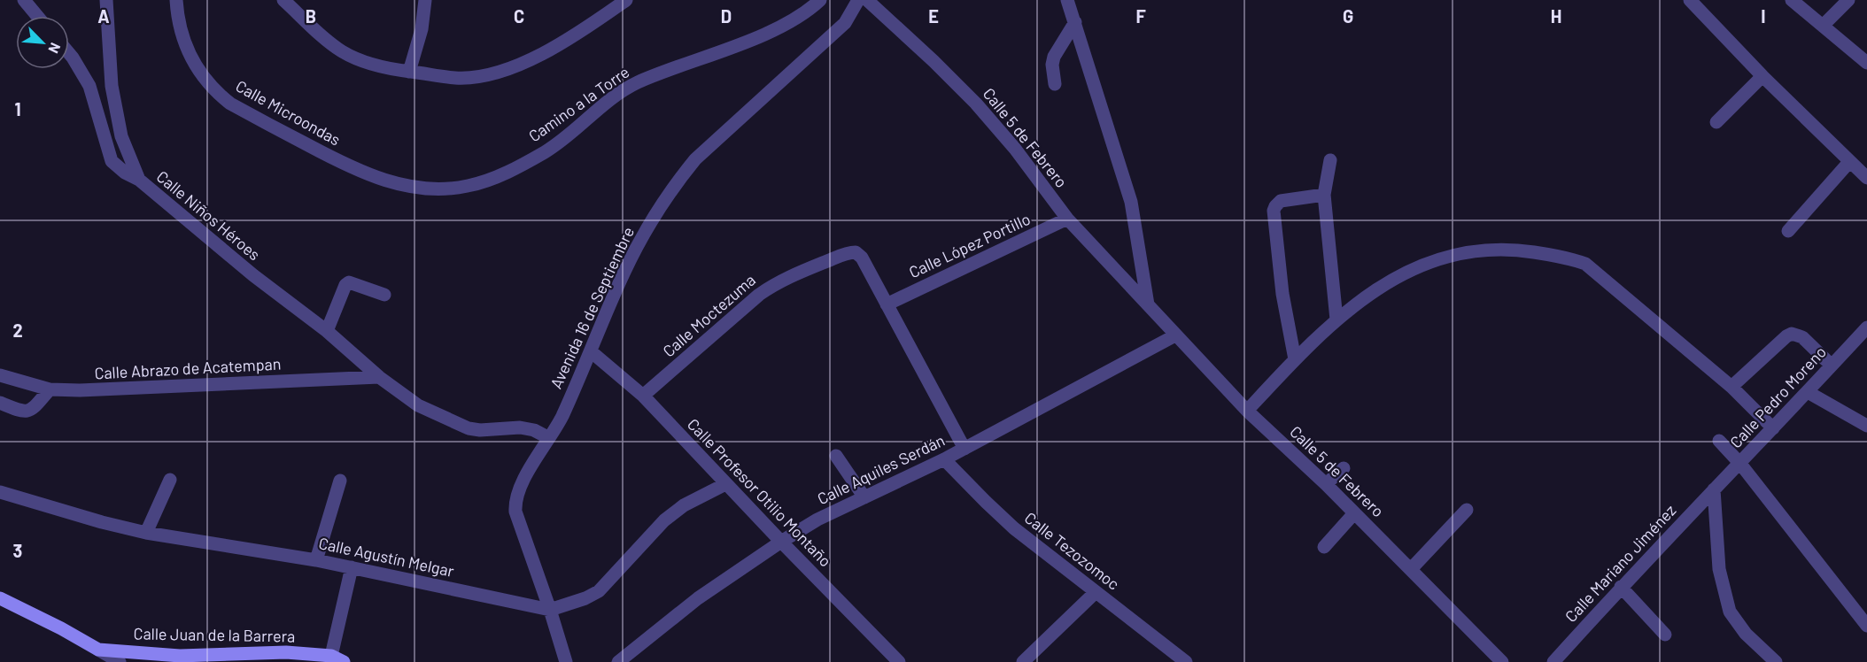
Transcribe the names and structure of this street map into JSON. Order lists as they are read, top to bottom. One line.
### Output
{"streets":{"street":["Camino a la Torre","Calle Microondas","Calle 5 de Febrero","Calle Niños Héroes","Calle López Portillo","Avenida 16 de Septiembre","Calle Moctezuma","Calle Abrazo de Acatempan","Calle Pedro Moreno","Calle Aquiles Serdán","Calle Profesor Otilio Montaño","Calle Tezozomoc","Calle Agustín Melgar","Calle Mariano Jiménez","Calle Juan de la Barrera"]},"crossings":[["Camino a la Torre","Calle Microondas"],["Calle 5 de Febrero","Calle López Portillo"],["Calle 5 de Febrero","Calle Aquiles Serdán"],["Calle Niños Héroes","Avenida 16 de Septiembre"],["Calle Niños Héroes","Calle Abrazo de Acatempan"],["Calle López Portillo","Calle Moctezuma"],["Avenida 16 de Septiembre","Calle Profesor Otilio Montaño"],["Avenida 16 de Septiembre","Calle Agustín Melgar"],["Calle Moctezuma","Calle Profesor Otilio Montaño"],["Calle Pedro Moreno","Calle Mariano Jiménez"],["Calle Aquiles Serdán","Calle Profesor Otilio Montaño"],["Calle Aquiles Serdán","Calle Tezozomoc"],["Calle Profesor Otilio Montaño","Calle Agustín Melgar"]],"north":"bottom right","grid":{"columns":["A","B","C","D","E","F","G","H","I"],"rows":["1","2","3"]}}
